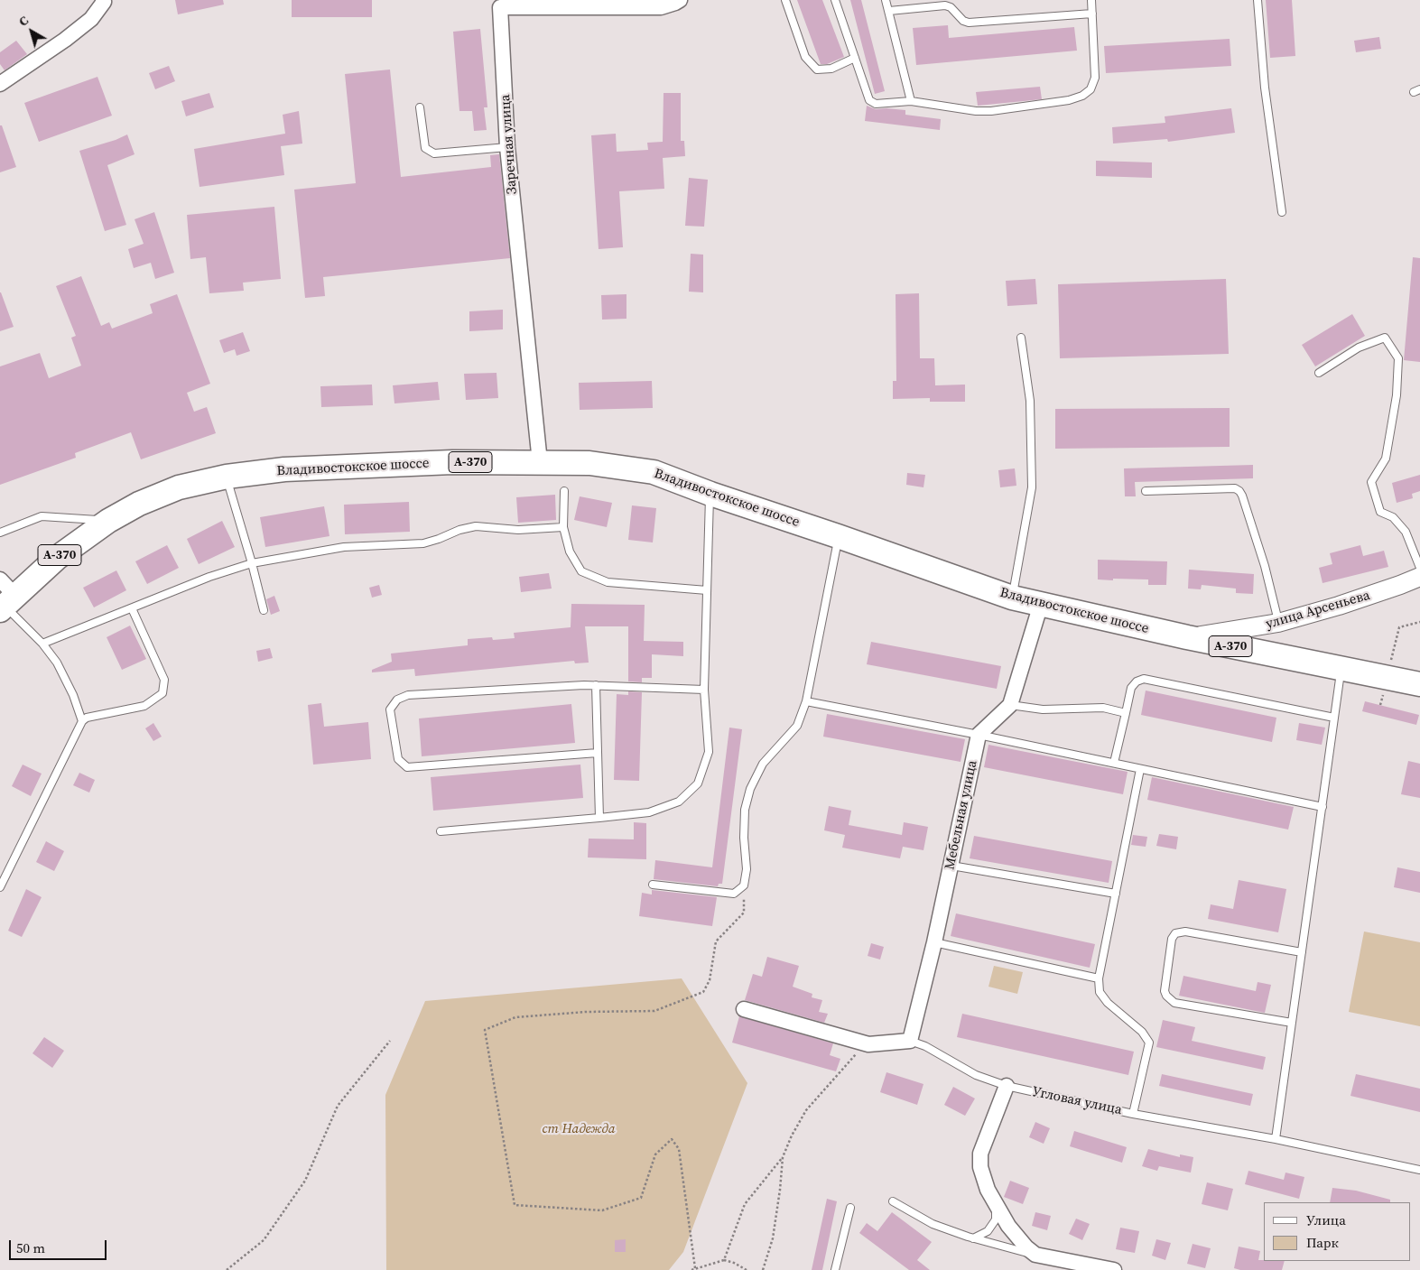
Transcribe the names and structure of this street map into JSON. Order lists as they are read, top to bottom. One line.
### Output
{"streets":{"highway":["А-370","Владивостокское шоссе"],"street":["Заречная улица","улица Арсеньева","Мебельная улица"],"lane":["Угловая улица"]},"crossings":[["Заречная улица","Владивостокское шоссе"],["Владивостокское шоссе","улица Арсеньева"],["Мебельная улица","Угловая улица"]],"parks":["ст Надежда"],"legend":["Улица","Парк"],"scale_bar":"50 m","north":"top left"}
